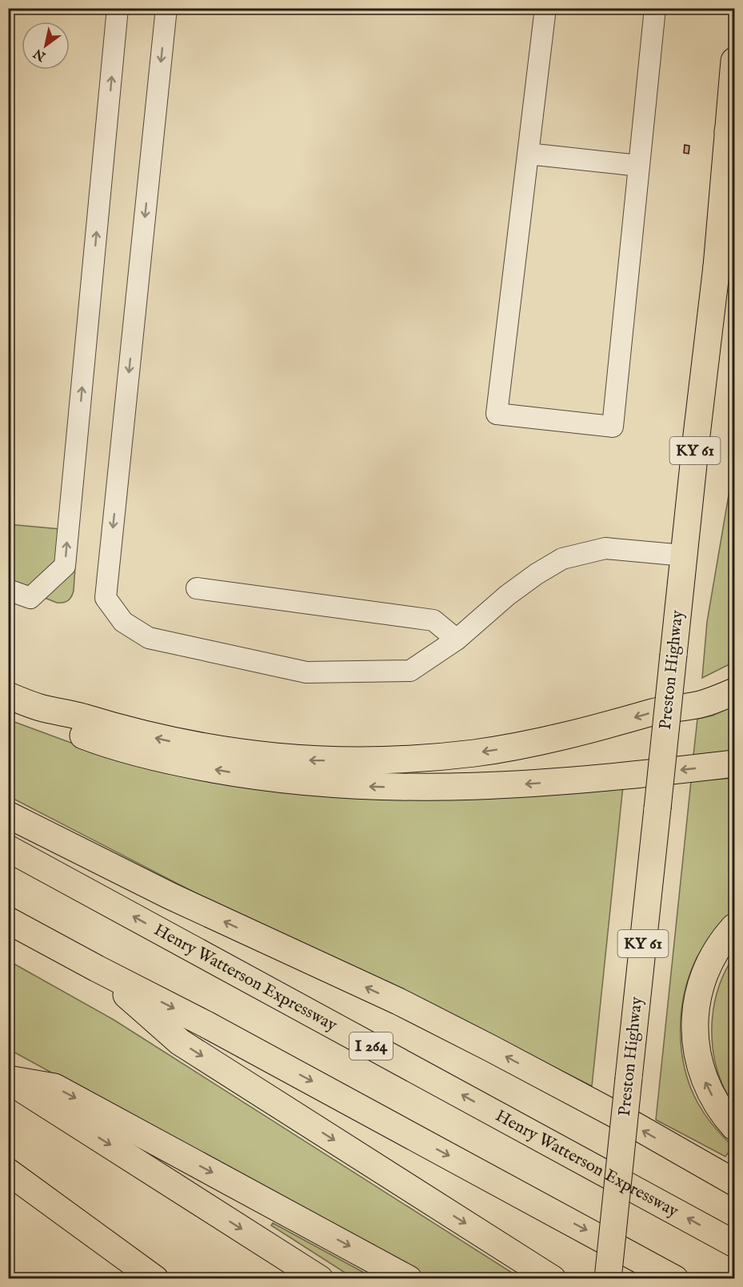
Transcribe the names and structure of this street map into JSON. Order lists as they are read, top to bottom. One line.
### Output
{"streets":{"main road":["KY 61","Preston Highway","Henry Watterson Expressway","I 264"]},"north":"bottom left"}
